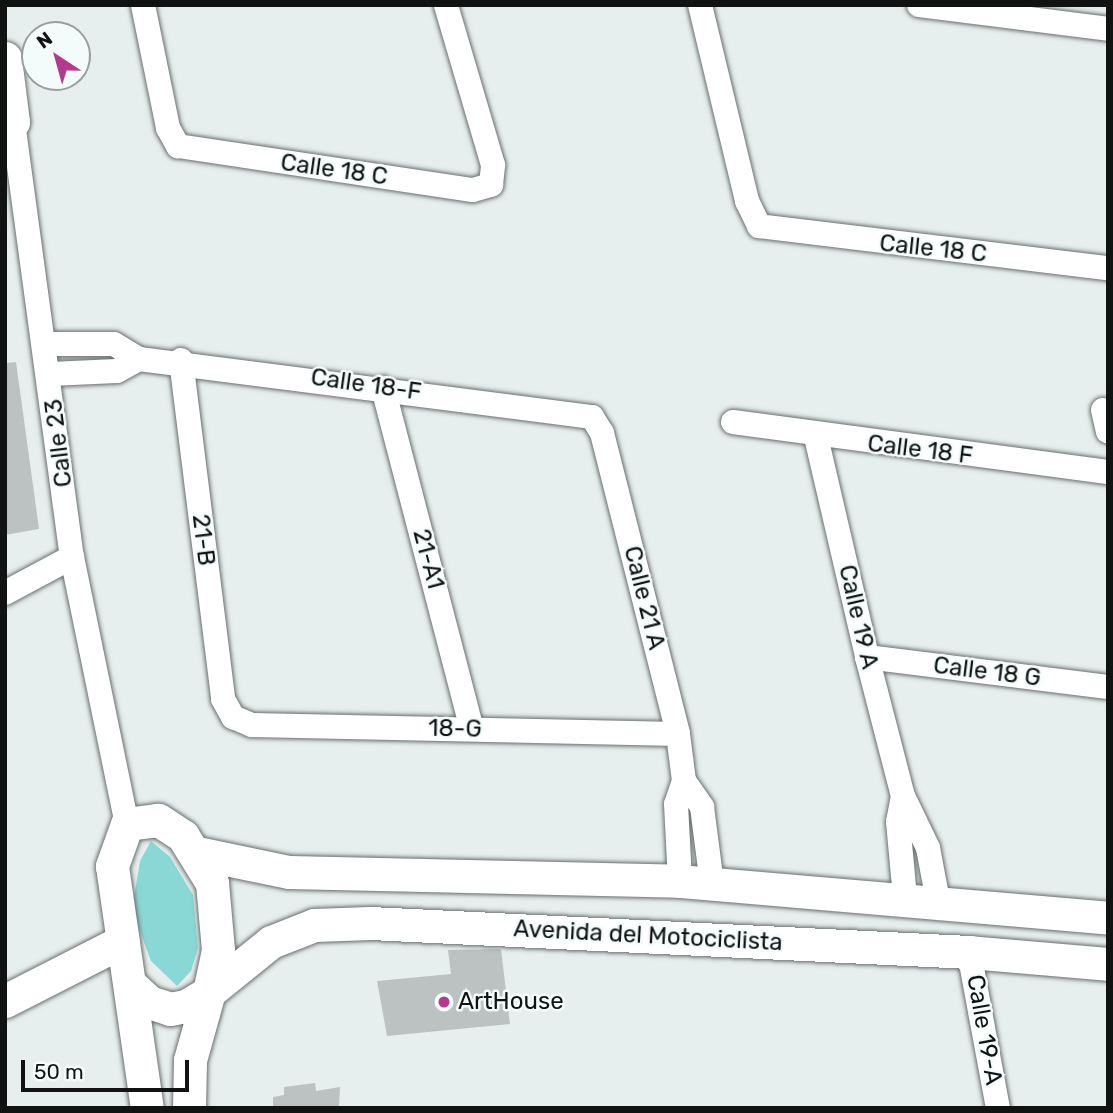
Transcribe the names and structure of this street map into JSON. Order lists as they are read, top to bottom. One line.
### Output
{"streets":{"street":["Calle 18 C","Calle 18-F","Calle 23","Calle 18 F","21-B","21-A1","Calle 21 A","Calle 19 A","Calle 18 G","18-G","Avenida del Motociclista","Calle 19-A"]},"crossings":[["Calle 18-F","Calle 23"],["Calle 18-F","21-B"],["Calle 18-F","21-A1"],["Calle 18-F","Calle 21 A"],["Calle 18 F","Calle 19 A"],["21-B","18-G"],["21-A1","18-G"],["Calle 21 A","18-G"],["Calle 19 A","Calle 18 G"],["Avenida del Motociclista","Calle 19-A"]],"places":["ArtHouse"],"scale_bar":"50 m","north":"top left"}
